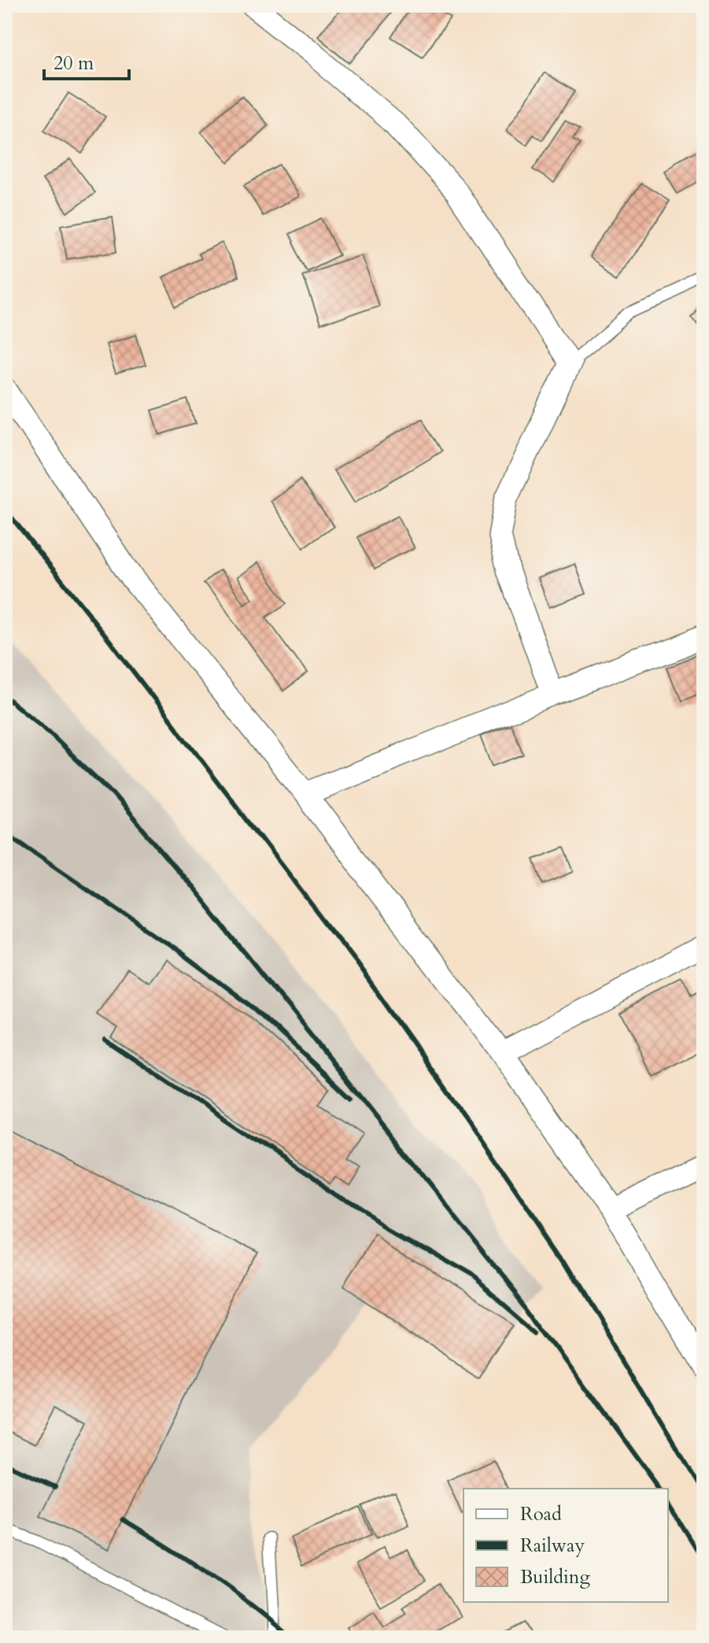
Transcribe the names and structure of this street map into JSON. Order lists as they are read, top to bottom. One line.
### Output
{"legend":["Road","Railway","Building"],"scale_bar":"20 m"}
